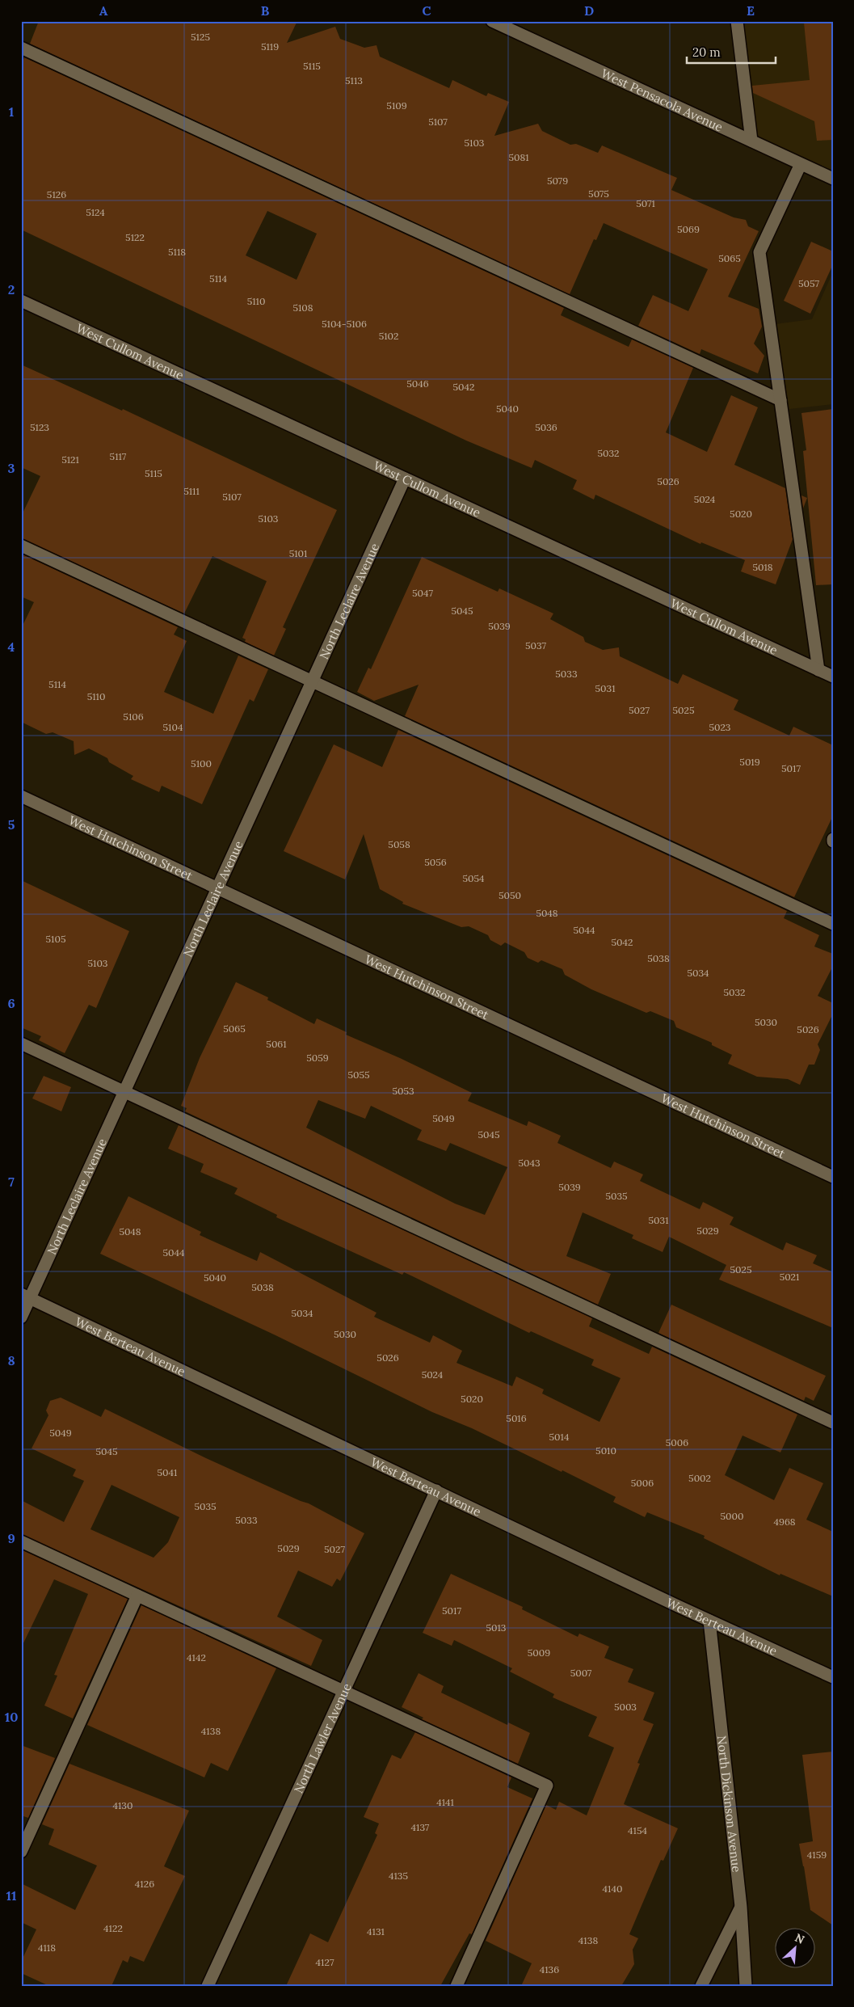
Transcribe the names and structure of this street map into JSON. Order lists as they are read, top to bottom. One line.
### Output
{"streets":{"street":["West Pensacola Avenue","West Cullom Avenue","North Leclaire Avenue","West Hutchinson Street","West Berteau Avenue","North Lawler Avenue","North Dickinson Avenue"]},"crossings":[["West Cullom Avenue","North Leclaire Avenue"],["North Leclaire Avenue","West Hutchinson Street"],["North Leclaire Avenue","West Berteau Avenue"],["West Berteau Avenue","North Lawler Avenue"],["West Berteau Avenue","North Dickinson Avenue"]],"house_numbers":["5125","5119","5115","5113","5109","5107","5103","5081","5079","5075","5126","5071","5124","5069","5122","5118","5065","5114","5057","5110","5108","5104-5106","5102","5046","5042","5040","5123","5036","5032","5117","5121","5115","5026","5111","5107","5024","5020","5103","5101","5018","5047","5045","5039","5037","5033","5114","5031","5110","5027","5025","5106","5104","5023","5019","5100","5017","5058","5056","5054","5050","5048","5044","5105","5042","5038","5103","5034","5032","5030","5065","5026","5061","5059","5055","5053","5049","5045","5043","5039","5035","5031","5029","5048","5044","5025","5021","5040","5038","5034","5030","5026","5024","5020","5016","5049","5014","5006","5010","5045","5041","5002","5006","5035","5000","5033","4968","5029","5027","5017","5013","5009","4142","5007","5003","4138","4141","4130","4137","4154","4159","4135","4126","4140","4122","4131","4138","4118","4127","4136"],"scale_bar":"20 m","north":"top right","grid":{"columns":["A","B","C","D","E"],"rows":["1","2","3","4","5","6","7","8","9","10","11"]}}
